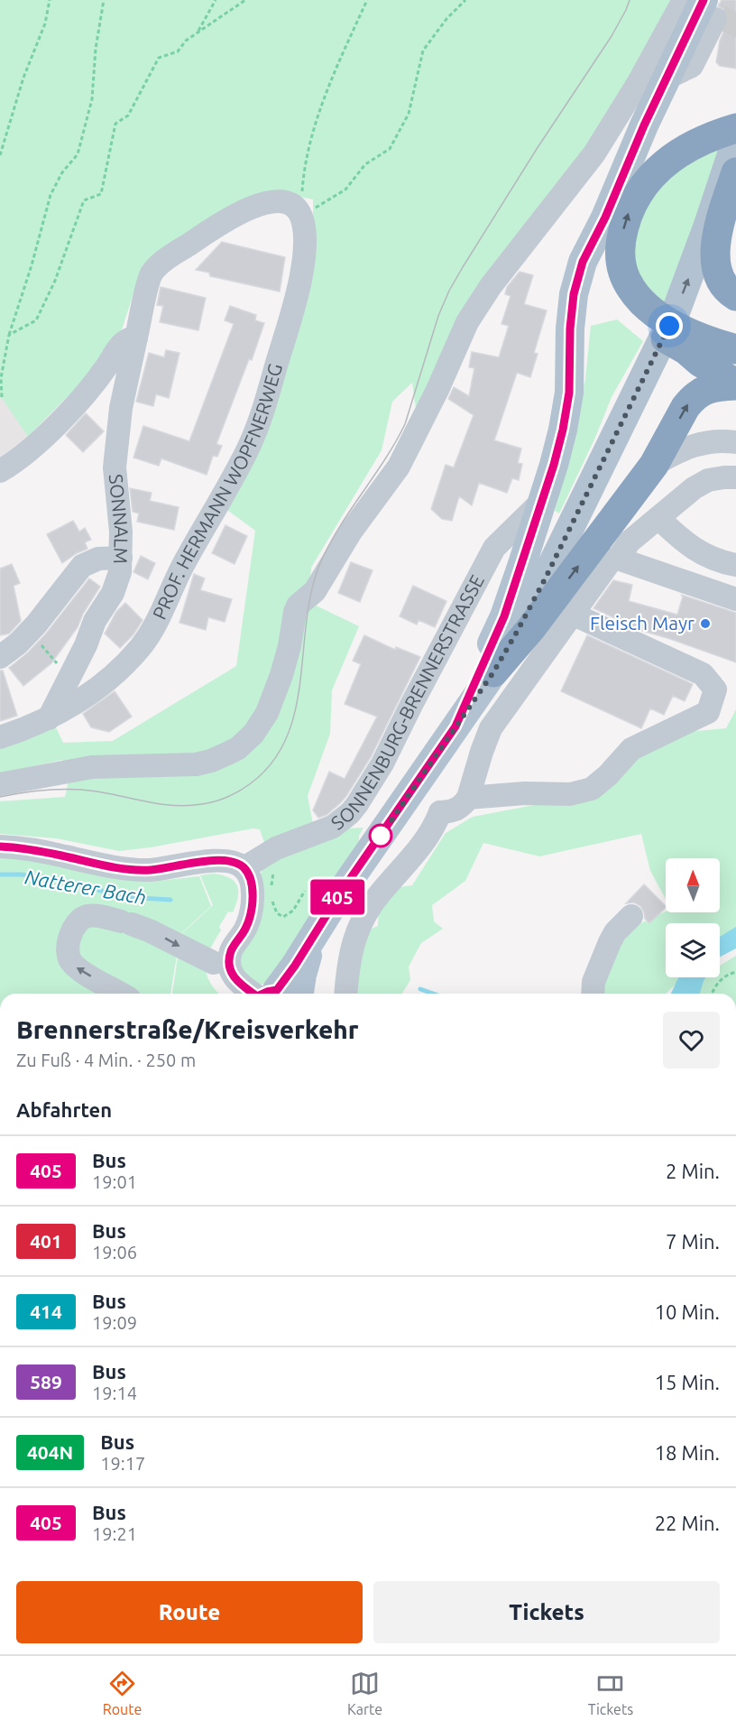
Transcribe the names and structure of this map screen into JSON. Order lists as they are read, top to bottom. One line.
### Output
{"streets":{"street":["PROF. HERMANN WOPFNERWEG","SONNALM","SONNENBURG-BRENNERSTRASSE"]},"crossings":[["PROF. HERMANN WOPFNERWEG","SONNALM"]],"water":["Natterer Bach"],"places":["Fleisch Mayr"],"lines":["bus line 405"],"north":"top","page":{"on_map":"405","heading":[["Brennerstraße/Kreisverkehr","Zu Fuß · 4 Min. · 250 m"],"Abfahrten"],"list":[{"mark":"405","name":"Bus","note":"19:01","value":"2 Min."},{"mark":"401","name":"Bus","note":"19:06","value":"7 Min."},{"mark":"414","name":"Bus","note":"19:09","value":"10 Min."},{"mark":"589","name":"Bus","note":"19:14","value":"15 Min."},{"mark":"404N","name":"Bus","note":"19:17","value":"18 Min."},{"mark":"405","name":"Bus","note":"19:21","value":"22 Min."}],"buttons":["Route","Tickets"],"tabs":["Route","Karte","Tickets"]}}
